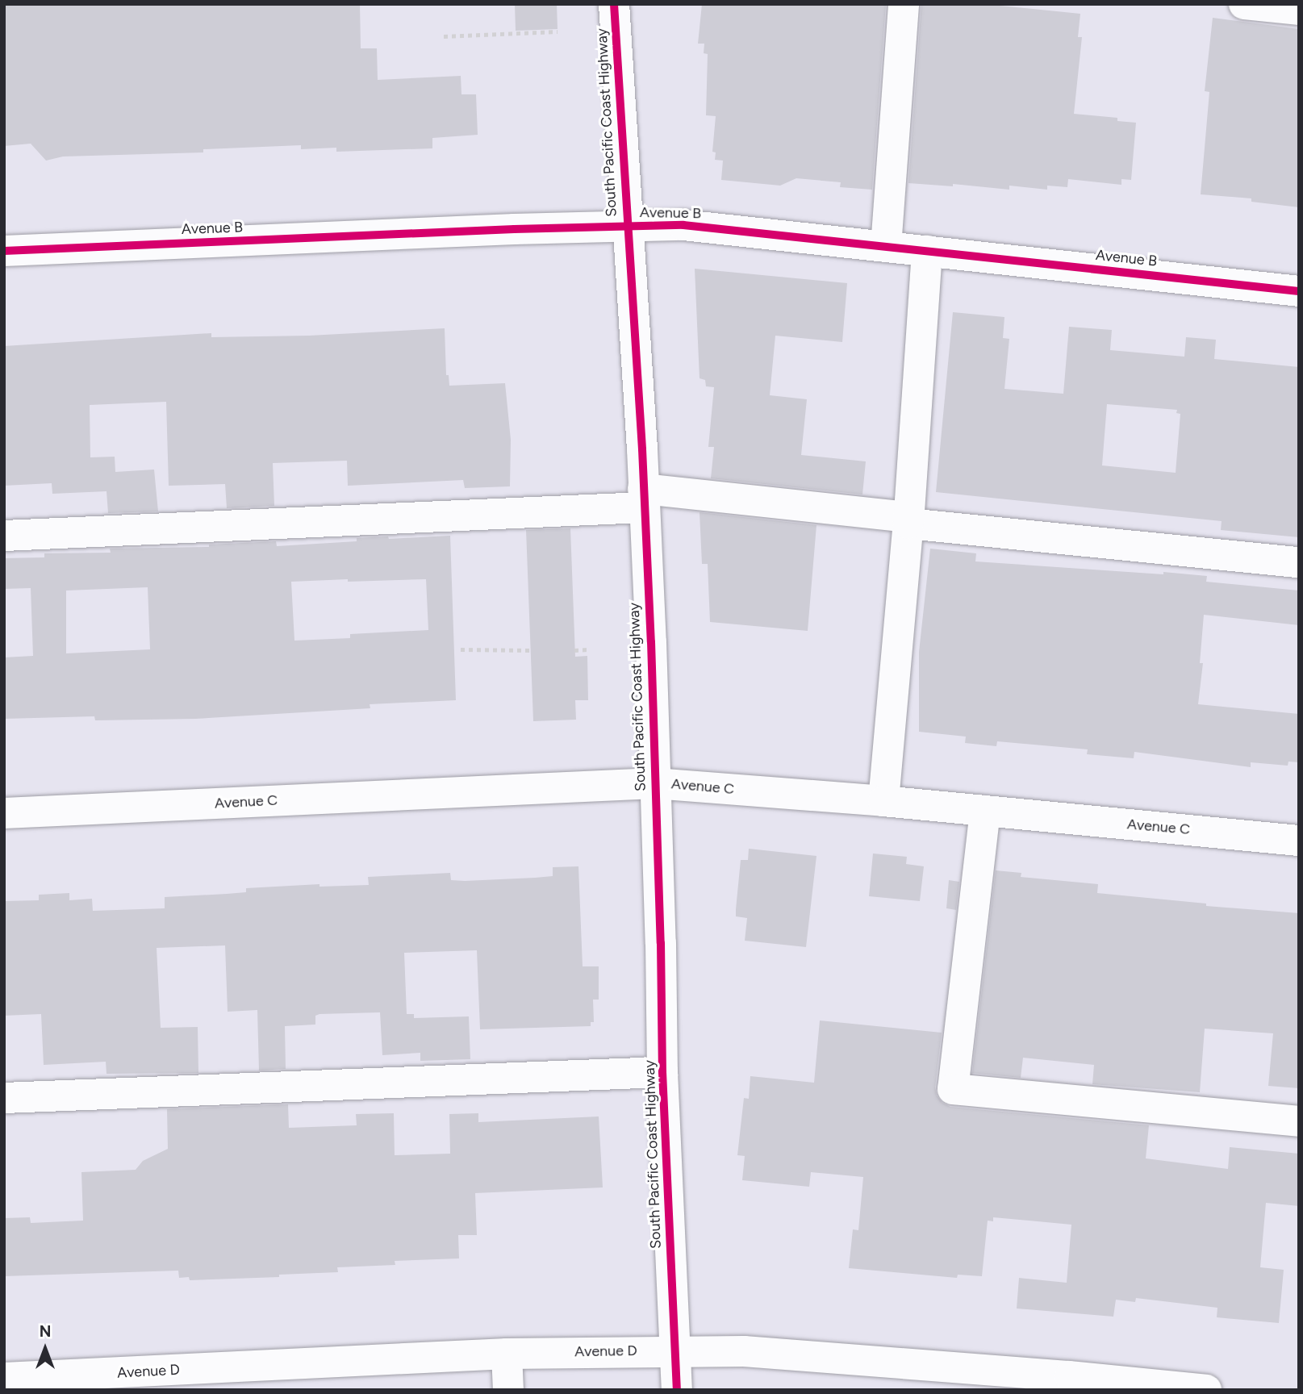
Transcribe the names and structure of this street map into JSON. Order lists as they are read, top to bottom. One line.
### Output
{"streets":{"main road":["South Pacific Coast Highway","Avenue B","Avenue C","Avenue D"]},"crossings":[["South Pacific Coast Highway","Avenue B"],["South Pacific Coast Highway","Avenue C"],["South Pacific Coast Highway","Avenue D"]],"north":"top"}
